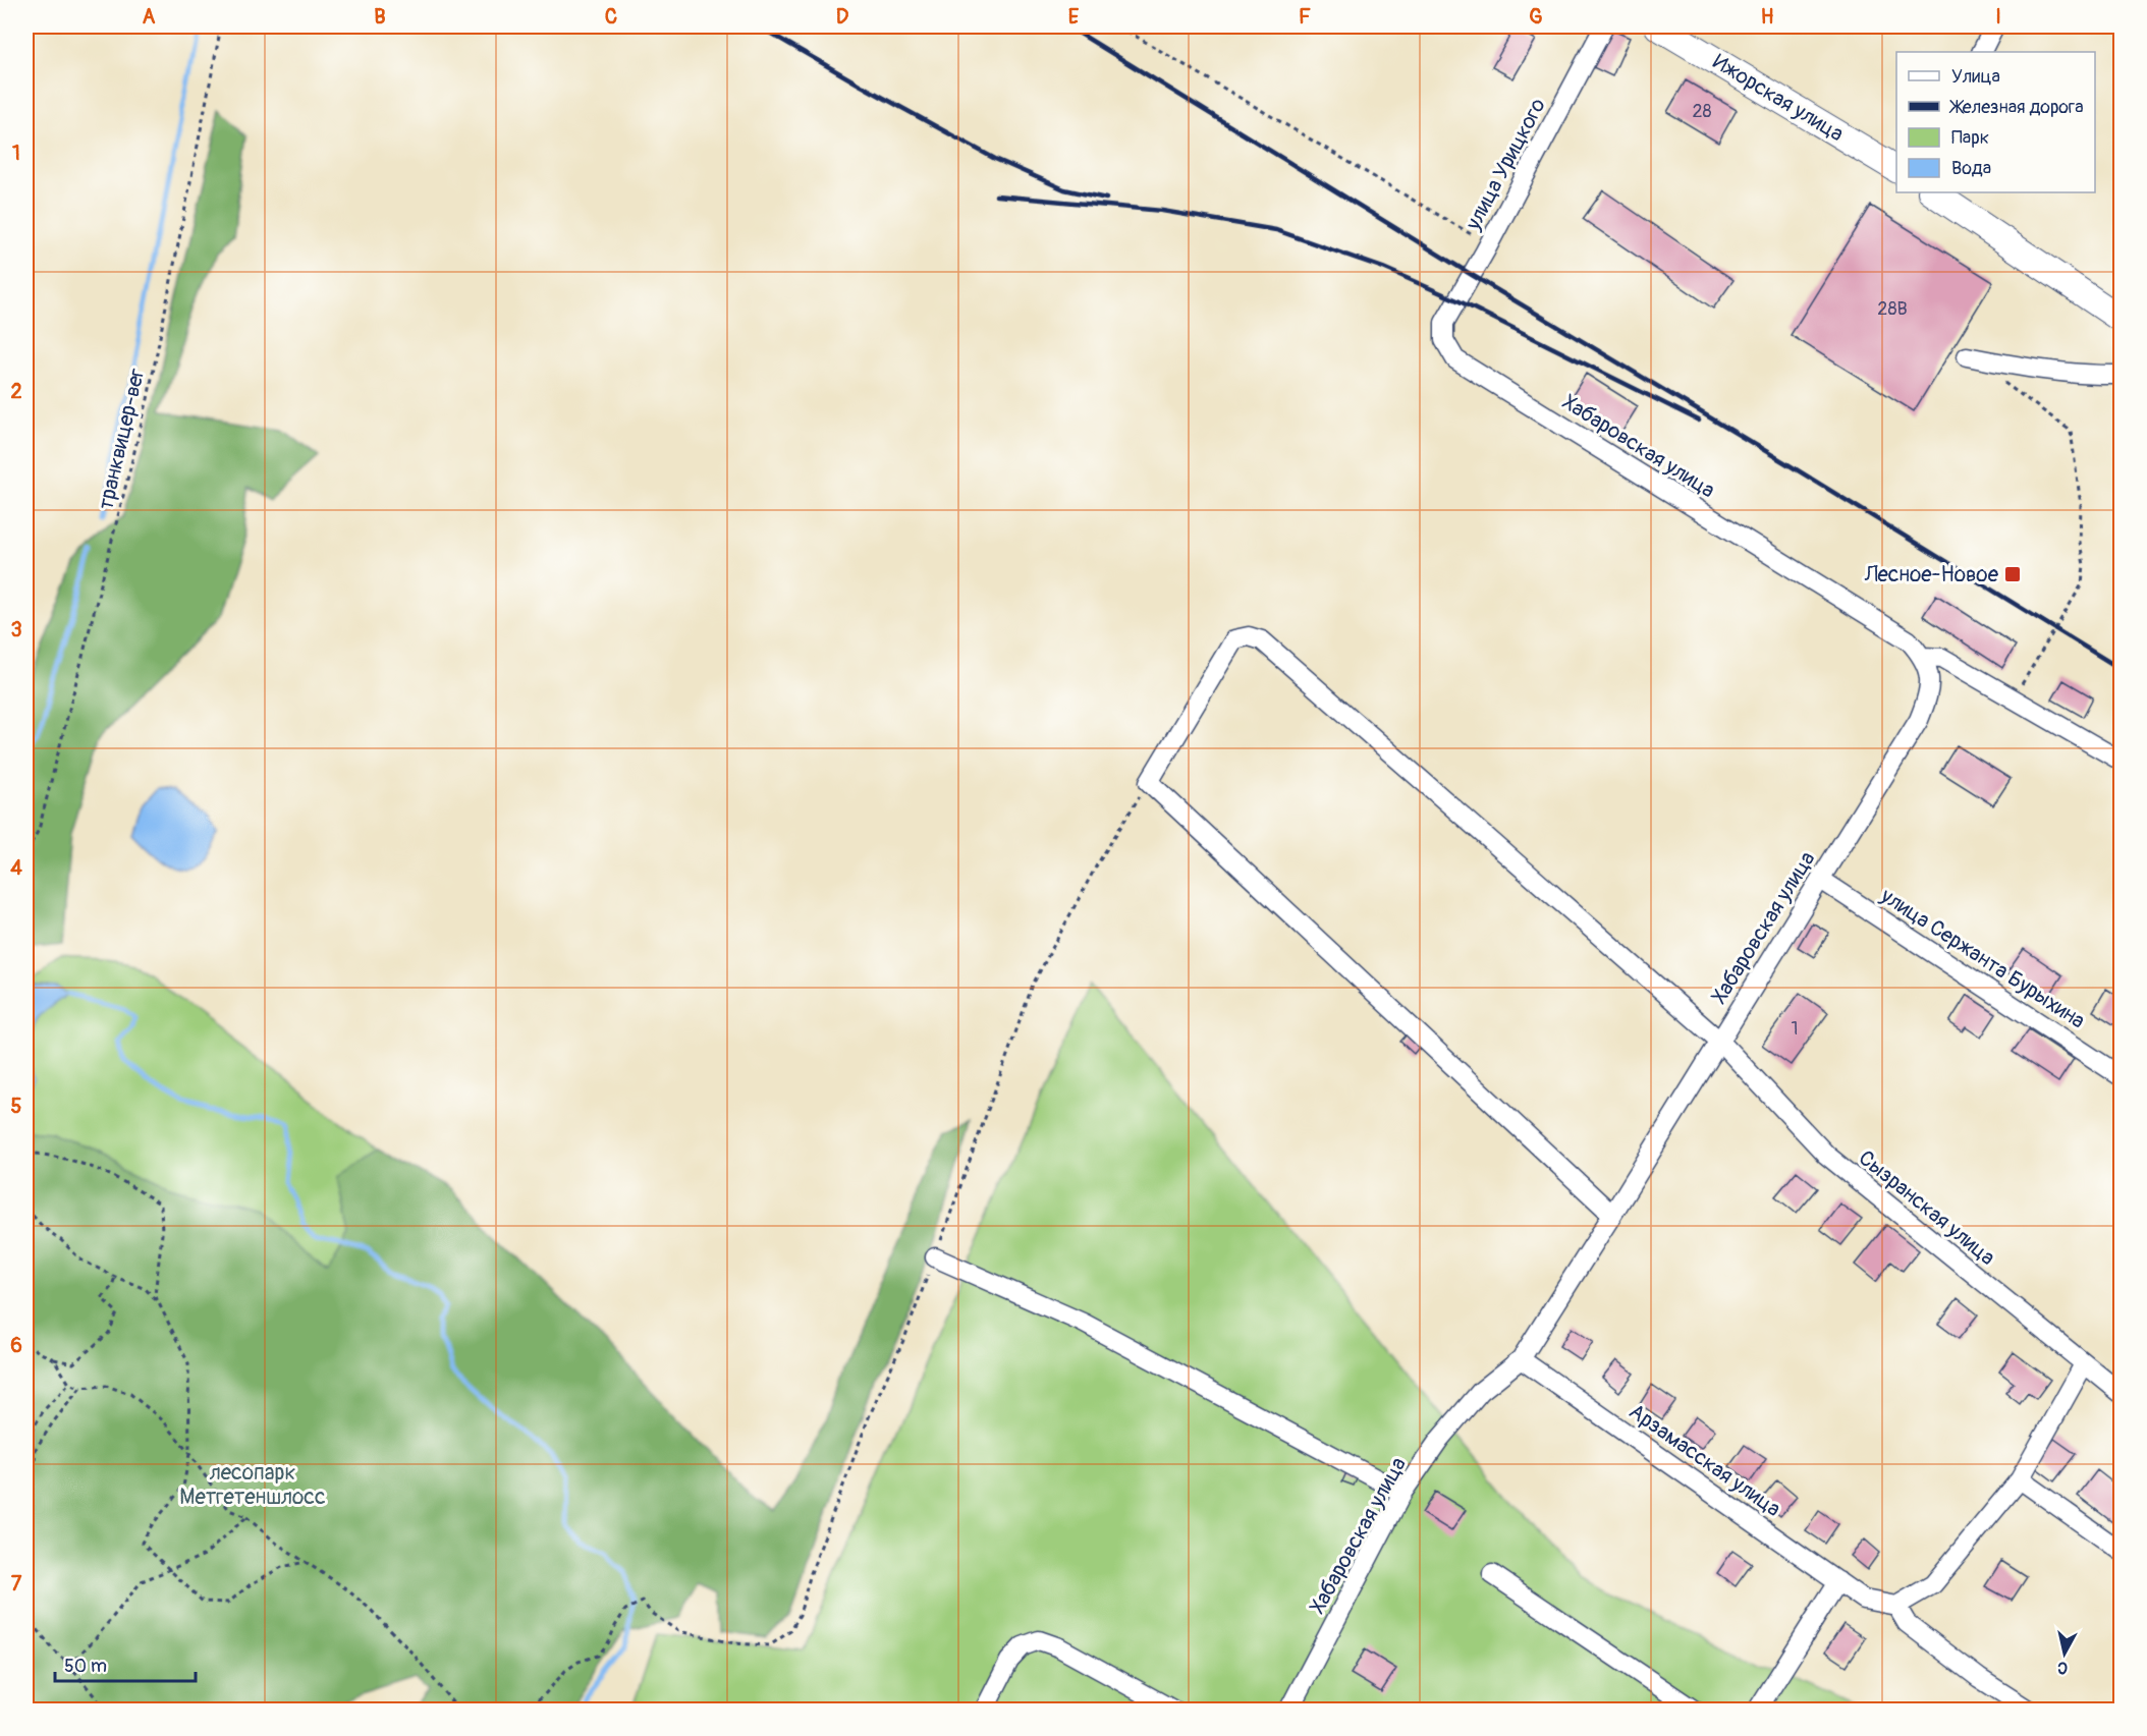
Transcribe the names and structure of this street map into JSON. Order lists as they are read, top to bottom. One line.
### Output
{"streets":{"street":["Ижорская улица","улица Урицкого","Хабаровская улица","улица Сержанта Бурыхина","Сызранская улица","Арзамасская улица"],"path":["транквицер-вег"]},"crossings":[["улица Урицкого","Хабаровская улица"],["Хабаровская улица","улица Сержанта Бурыхина"],["Хабаровская улица","Сызранская улица"],["Хабаровская улица","Арзамасская улица"]],"parks":["лесопарк Метгетеншлосс"],"places":{"transit":["Лесное-Новое"]},"house_numbers":["28","28В","1"],"legend":["Улица","Железная дорога","Парк","Вода"],"scale_bar":"50 m","north":"bottom","grid":{"columns":["A","B","C","D","E","F","G","H","I"],"rows":["1","2","3","4","5","6","7"]}}
